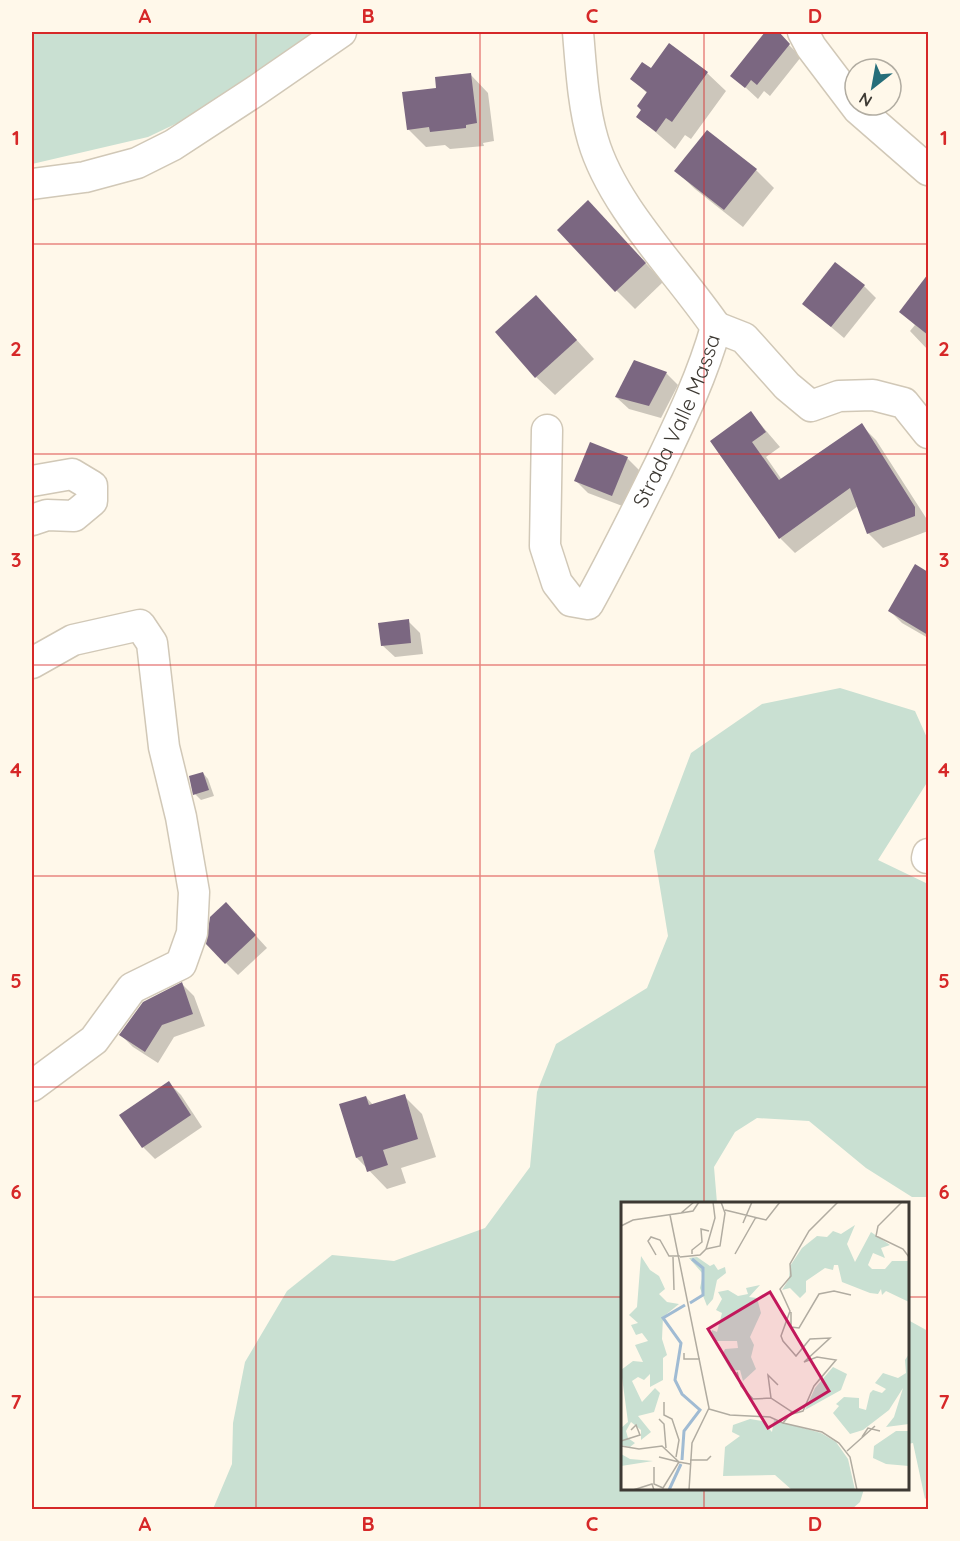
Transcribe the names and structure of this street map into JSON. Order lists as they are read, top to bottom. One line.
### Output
{"streets":{"street":["Strada Valle Massa"]},"north":"bottom left","grid":{"columns":["A","B","C","D"],"rows":["1","2","3","4","5","6","7"]}}
